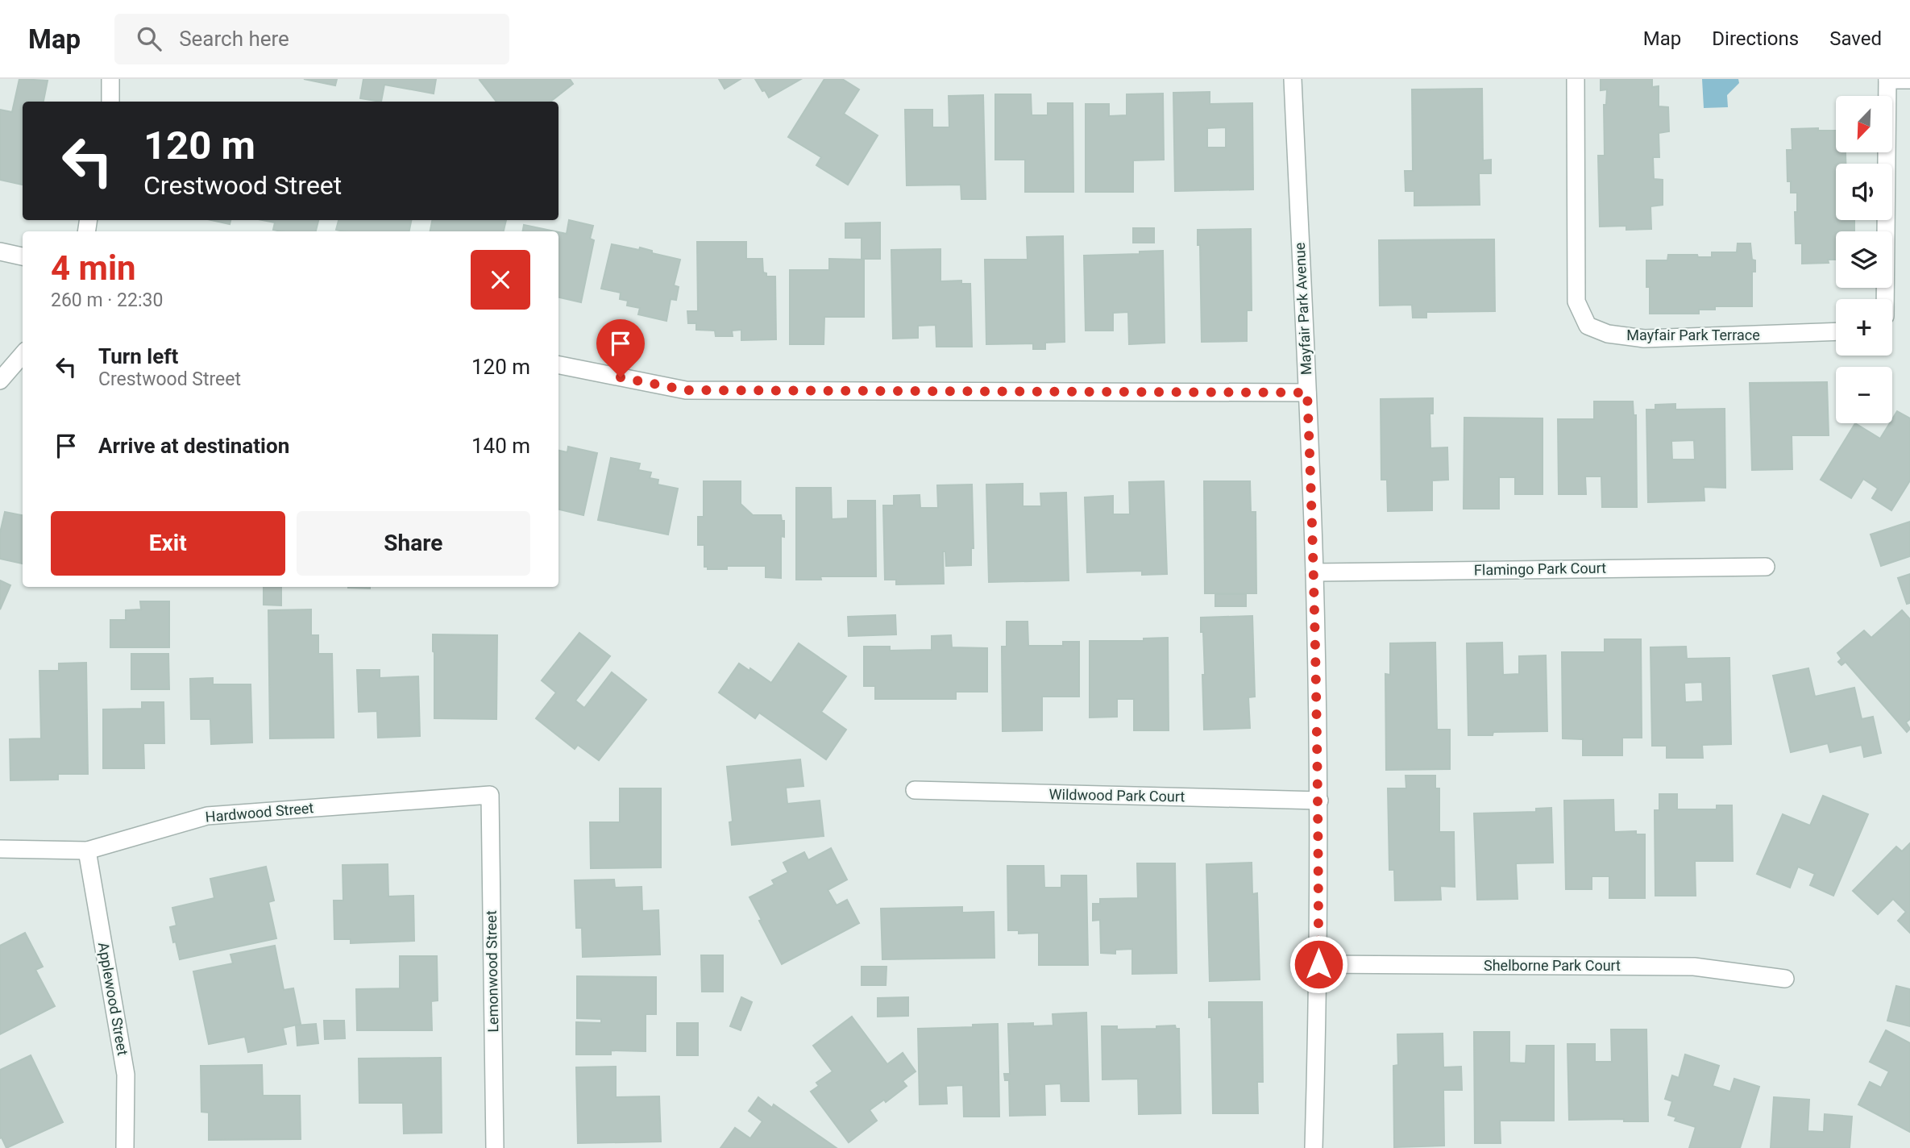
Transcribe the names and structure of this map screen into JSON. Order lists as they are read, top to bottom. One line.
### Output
{"streets":{"street":["Mayfair Park Avenue","Mayfair Park Terrace","Flamingo Park Court","Wildwood Park Court","Hardwood Street","Shelborne Park Court","Lemonwood Street","Applewood Street"]},"crossings":[["Mayfair Park Avenue","Flamingo Park Court"],["Mayfair Park Avenue","Wildwood Park Court"],["Mayfair Park Avenue","Shelborne Park Court"],["Hardwood Street","Lemonwood Street"],["Hardwood Street","Applewood Street"]],"north":"bottom left","page":{"header":"Map","search":"Search here","nav":["Map","Directions","Saved"],"map_buttons":["+","−"],"turn":["120 m","Crestwood Street"],"heading":["4 min","260 m · 22:30"],"list":[{"name":"Turn left","note":"Crestwood Street","value":"120 m"},{"name":"Arrive at destination","value":"140 m"}],"buttons":["Exit","Share"]}}
